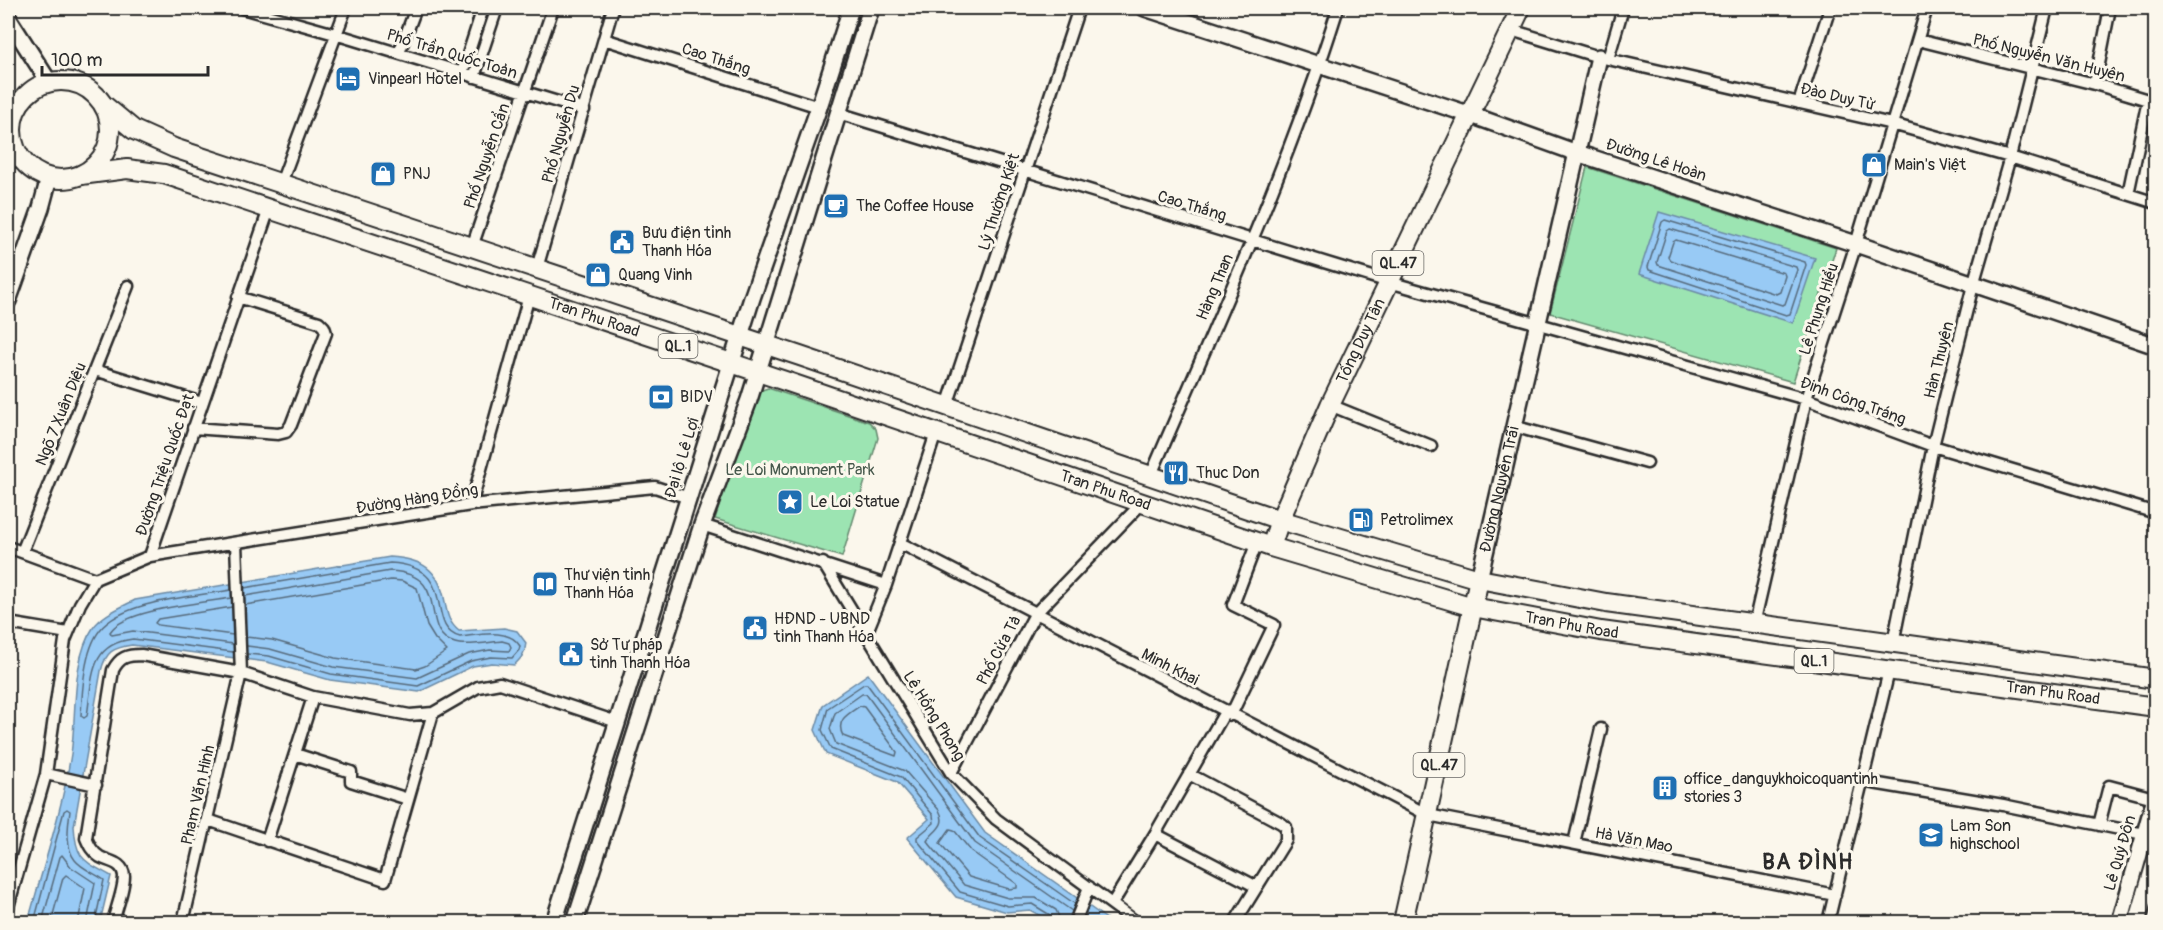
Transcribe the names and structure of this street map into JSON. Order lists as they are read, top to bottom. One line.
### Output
{"streets":{"highway":["QL.47","Tran Phu Road","Tống Duy Tân","QL.1","Đường Nguyễn Trãi"],"main road":["Đường Lê Hoàn","Đại lộ Lê Lợi","Lê Quý Đôn"],"street":["Phố Trần Quốc Toản","Phố Nguyễn Văn Huyên","Cao Thắng","Đào Duy Từ","Phố Nguyễn Du","Phố Nguyễn Cẩn","Lý Thường Kiệt","Hàng Than","Lê Phụng Hiểu","Hàn Thuyên","Đinh Công Tráng","Ngõ 7 Xuân Diệu","Đường Triệu Quốc Đạt","Đường Hàng Đồng","Phố Cửa Tả","Minh Khai","Lê Hồng Phong","Phạm Văn Hinh","Hà Văn Mao"]},"crossings":[["Phố Trần Quốc Toản","Phố Nguyễn Du"],["Phố Trần Quốc Toản","Phố Nguyễn Cẩn"],["Phố Nguyễn Văn Huyên","Đào Duy Từ"],["Phố Nguyễn Văn Huyên","Lê Phụng Hiểu"],["Phố Nguyễn Văn Huyên","Hàn Thuyên"],["Cao Thắng","Phố Nguyễn Du"],["Cao Thắng","Lý Thường Kiệt"],["Cao Thắng","Hàng Than"],["Cao Thắng","Tống Duy Tân"],["Cao Thắng","Đinh Công Tráng"],["Cao Thắng","Đại lộ Lê Lợi"],["Cao Thắng","Đường Nguyễn Trãi"],["Đào Duy Từ","Lê Phụng Hiểu"],["Đào Duy Từ","Tống Duy Tân"],["Đào Duy Từ","Hàn Thuyên"],["Đào Duy Từ","Đường Nguyễn Trãi"],["Phố Nguyễn Du","Tran Phu Road"],["Phố Nguyễn Cẩn","Tran Phu Road"],["Đường Lê Hoàn","Hàng Than"],["Đường Lê Hoàn","Lê Phụng Hiểu"],["Đường Lê Hoàn","Tống Duy Tân"],["Đường Lê Hoàn","Hàn Thuyên"],["Đường Lê Hoàn","Đường Nguyễn Trãi"],["Lý Thường Kiệt","Tran Phu Road"],["Hàng Than","Tran Phu Road"],["Lê Phụng Hiểu","Tran Phu Road"],["Lê Phụng Hiểu","Đinh Công Tráng"],["Tran Phu Road","Tống Duy Tân"],["Tran Phu Road","Hàn Thuyên"],["Tran Phu Road","Đại lộ Lê Lợi"],["Tran Phu Road","Đường Triệu Quốc Đạt"],["Tran Phu Road","Đường Nguyễn Trãi"],["Tran Phu Road","Phố Cửa Tả"],["Hàn Thuyên","Đinh Công Tráng"],["Đinh Công Tráng","Đường Nguyễn Trãi"],["Đại lộ Lê Lợi","Đường Hàng Đồng"],["Đường Triệu Quốc Đạt","Đường Hàng Đồng"],["Đường Nguyễn Trãi","Minh Khai"],["Đường Nguyễn Trãi","Hà Văn Mao"],["Đường Hàng Đồng","Phạm Văn Hinh"],["Phố Cửa Tả","Minh Khai"],["Phố Cửa Tả","Lê Hồng Phong"],["Minh Khai","Hà Văn Mao"]],"districts":["BA ĐÌNH"],"parks":["Le Loi Monument Park"],"places":{"hotel":["Vinpearl Hotel"],"shop":["Main's Việt","PNJ","Quang Vinh"],"cafe":["The Coffee House"],"public building":["Bưu điện tỉnh Thanh Hóa","HĐND - UBND tỉnh Thanh Hóa","Sở Tư pháp tỉnh Thanh Hóa"],"bank":["BIDV"],"restaurant":["Thuc Don"],"place":["Le Loi Statue"],"fuel station":["Petrolimex"],"library":["Thư viện tỉnh Thanh Hóa"],"building":["office_danguykhoicoquantinh stories 3"],"school or university":["Lam Son highschool"]},"scale_bar":"100 m"}
